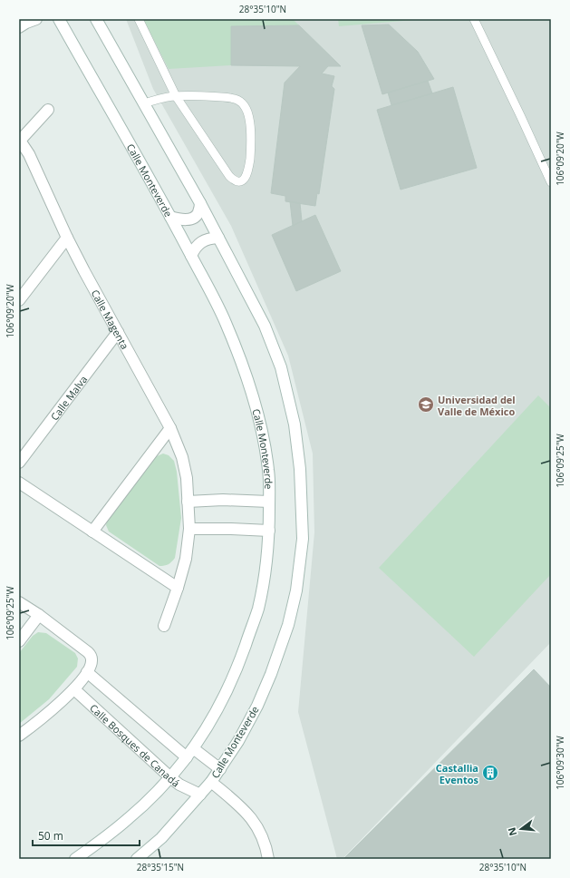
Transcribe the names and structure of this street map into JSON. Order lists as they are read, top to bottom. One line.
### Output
{"streets":{"street":["Calle Monteverde","Calle Magenta","Calle Malva","Calle Bosques de Canadá"]},"crossings":[["Calle Monteverde","Calle Bosques de Canadá"],["Calle Magenta","Calle Malva"]],"places":{"school or university":["Universidad del Valle de México"],"building":["Castallia Eventos"]},"scale_bar":"50 m","north":"left","coordinates":["28°35'10\"N","106°09'20\"W","106°09'25\"W","106°09'30\"W","28°35'15\"N"]}
